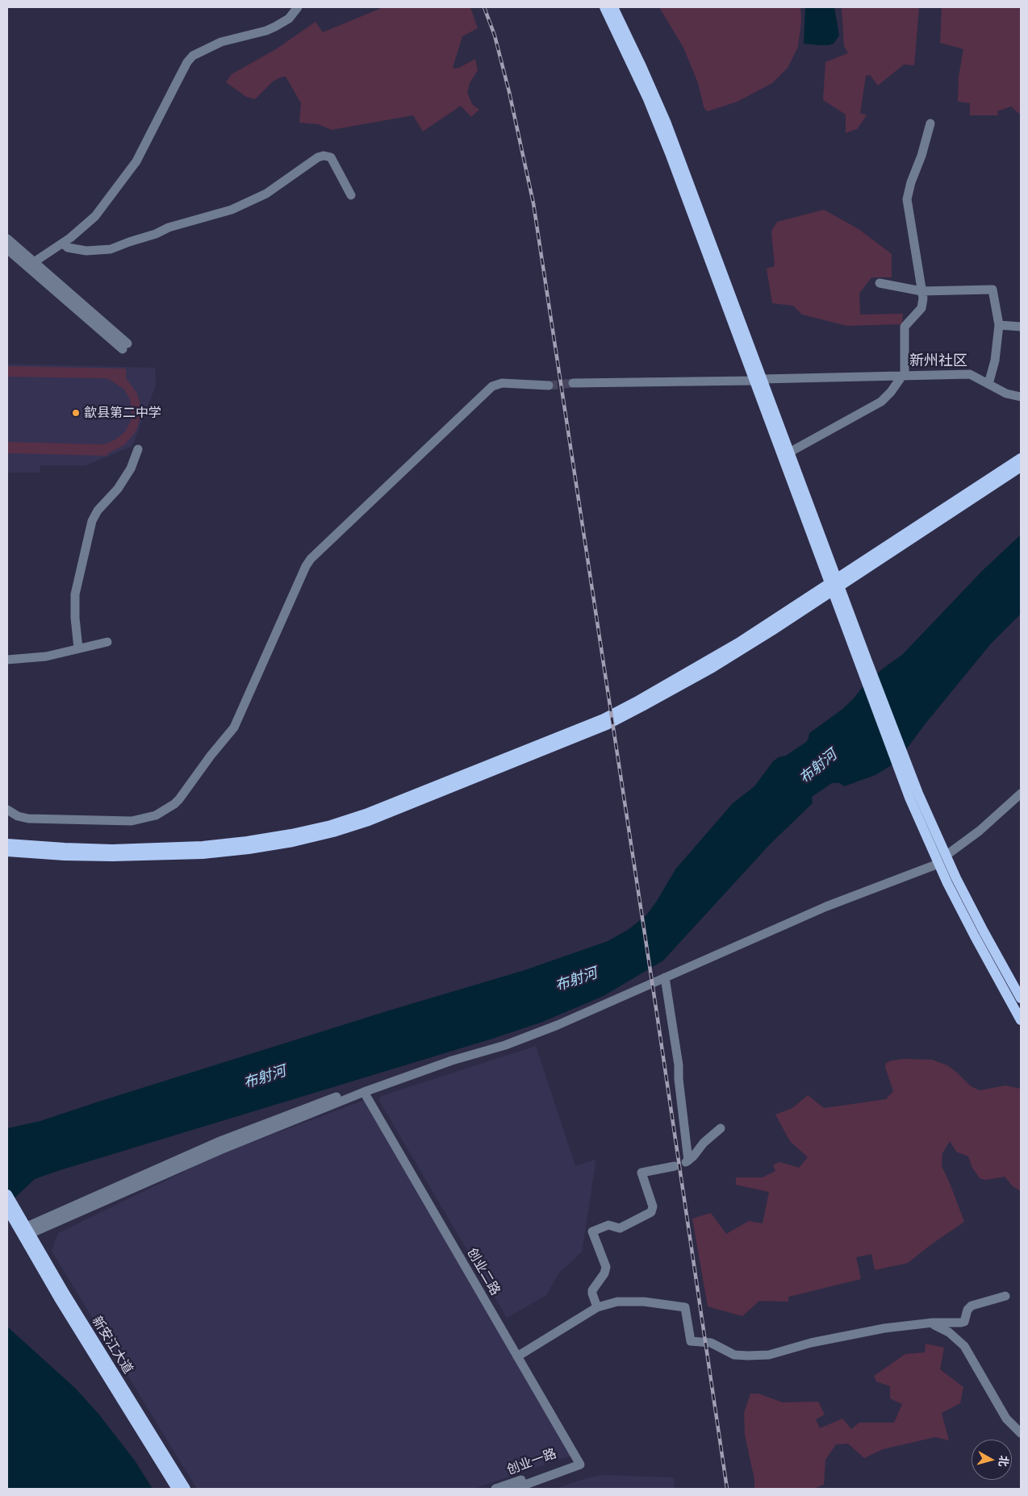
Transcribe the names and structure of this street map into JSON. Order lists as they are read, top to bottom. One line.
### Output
{"streets":{"main road":["新安江大道"],"street":["创业二路","创业一路"]},"crossings":[["创业二路","创业一路"]],"districts":["新州社区"],"water":["布射河"],"places":["歙县第二中学"],"north":"right"}
